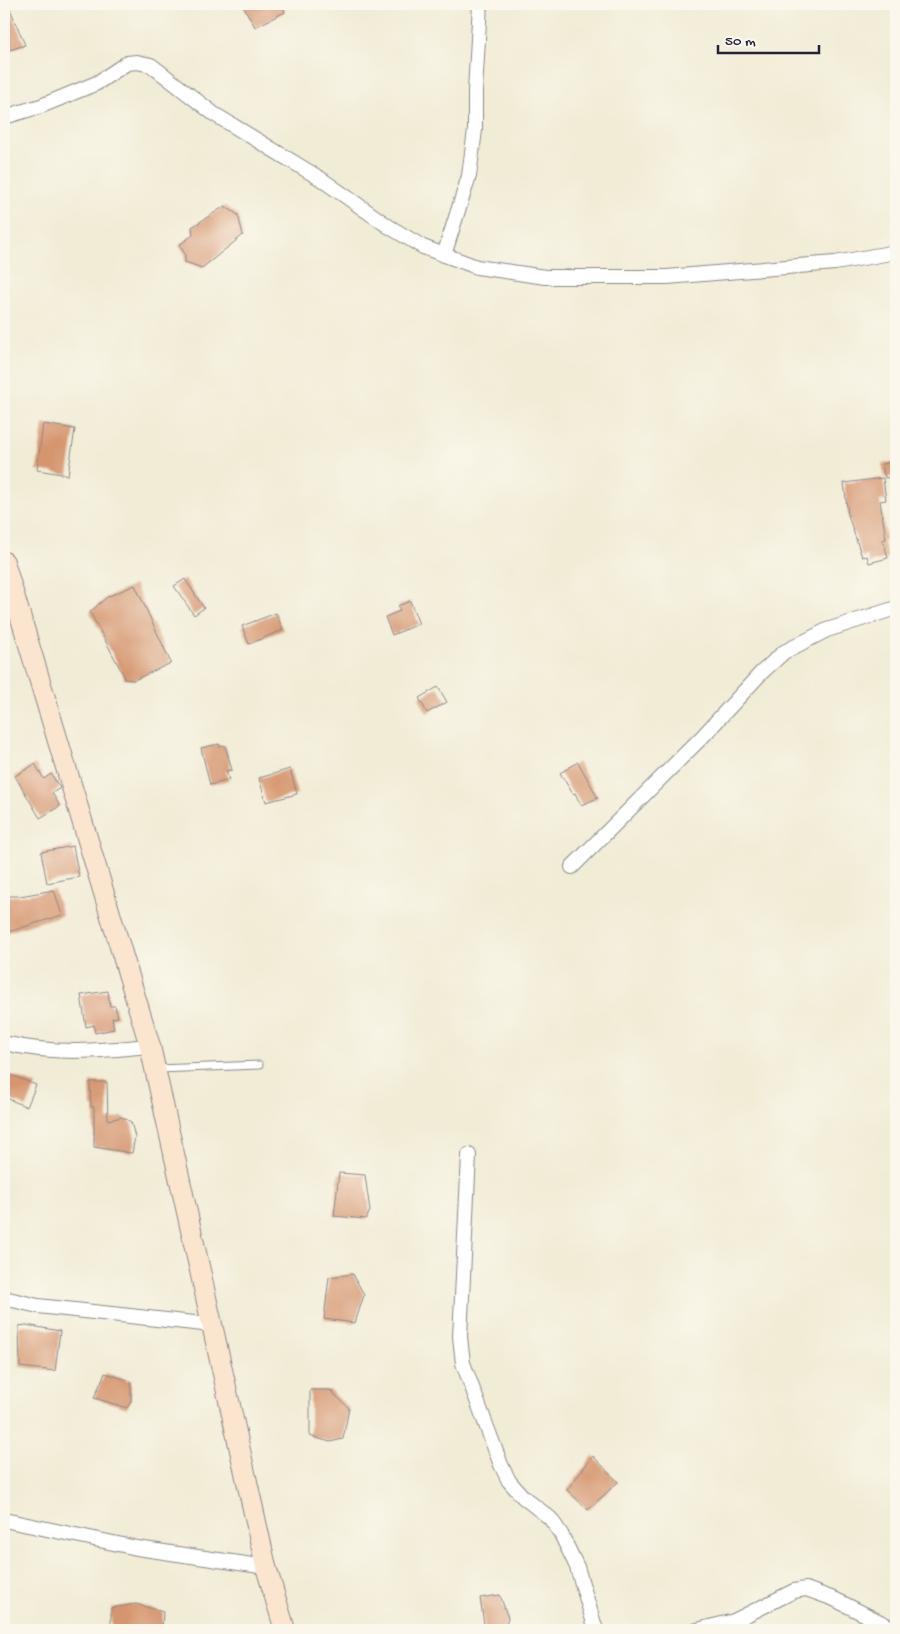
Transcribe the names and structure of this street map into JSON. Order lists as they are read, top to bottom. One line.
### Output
{"scale_bar":"50 m"}
